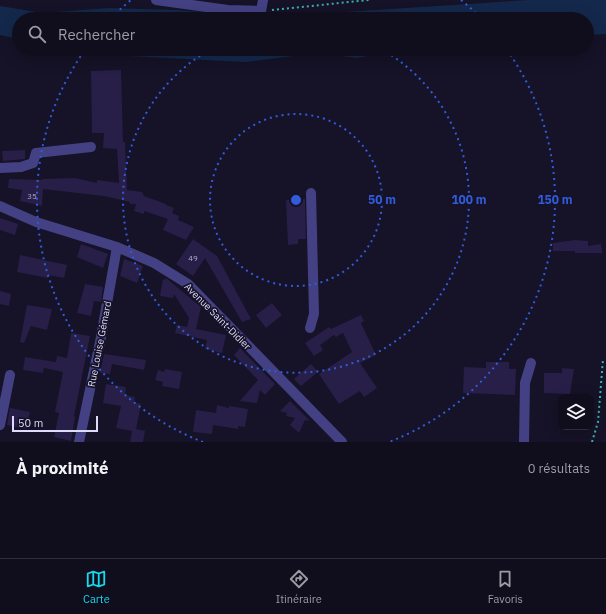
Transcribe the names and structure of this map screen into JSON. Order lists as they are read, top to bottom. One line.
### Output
{"streets":{"street":["Avenue Saint-Didier","Rue Louise Gémard"]},"crossings":[["Avenue Saint-Didier","Rue Louise Gémard"]],"house_numbers":["35","49"],"scale_bar":"50 m","page":{"search":"Rechercher","scale":"50 m","heading":["À proximité","0 résultats"],"nav":["Carte","Itinéraire","Favoris"]},"rings":["50 m","100 m","150 m"]}
